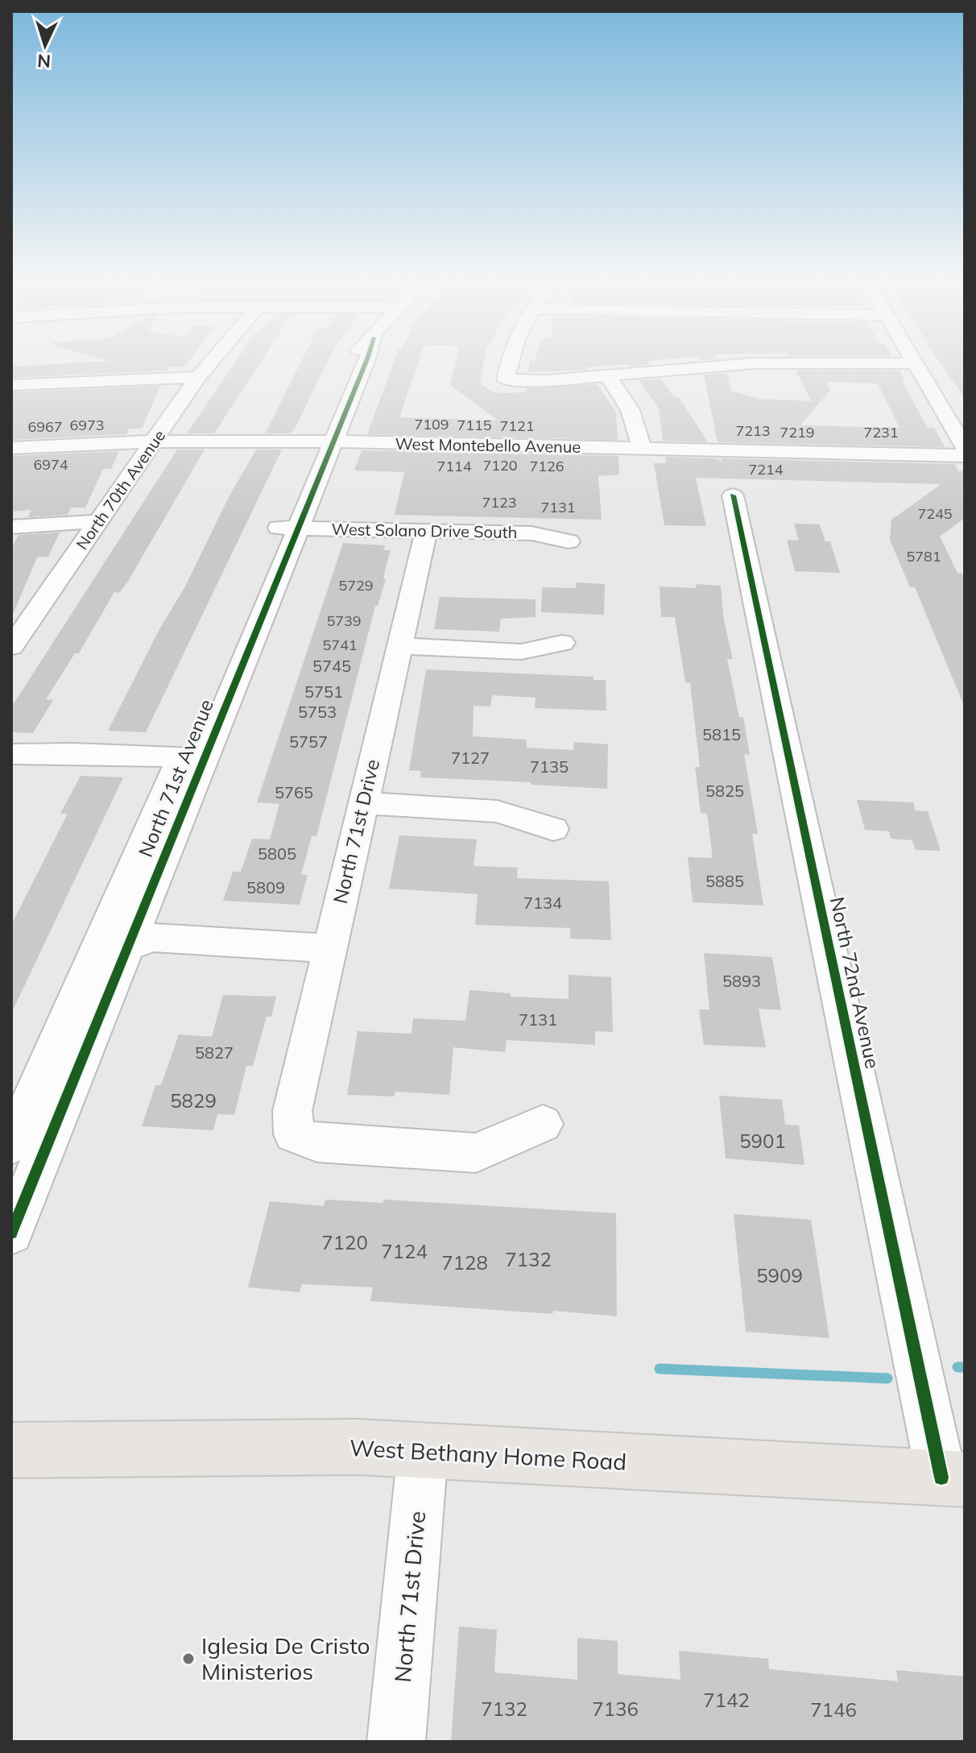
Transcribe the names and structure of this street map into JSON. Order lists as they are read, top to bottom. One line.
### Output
{"streets":{"main road":["West Bethany Home Road"],"street":["West Montebello Avenue","North 70th Avenue","West Solano Drive South","North 71st Avenue","North 71st Drive","North 72nd Avenue"]},"crossings":[["West Montebello Avenue","North 70th Avenue"],["West Montebello Avenue","North 71st Avenue"],["West Solano Drive South","North 71st Avenue"],["West Solano Drive South","North 71st Drive"],["North 71st Drive","West Bethany Home Road"],["North 72nd Avenue","West Bethany Home Road"]],"places":["Iglesia De Cristo Ministerios"],"house_numbers":["7109","6973","7115","7121","6967","7213","7219","7231","6974","7120","7114","7126","7214","7123","7131","7245","5781","5729","5739","5741","5745","5751","5753","5815","5757","7127","7135","5825","5765","5805","5885","5809","7134","5893","7131","5827","5829","5901","7120","7124","7132","7128","5909","7142","7132","7136","7146"],"north":"bottom"}
